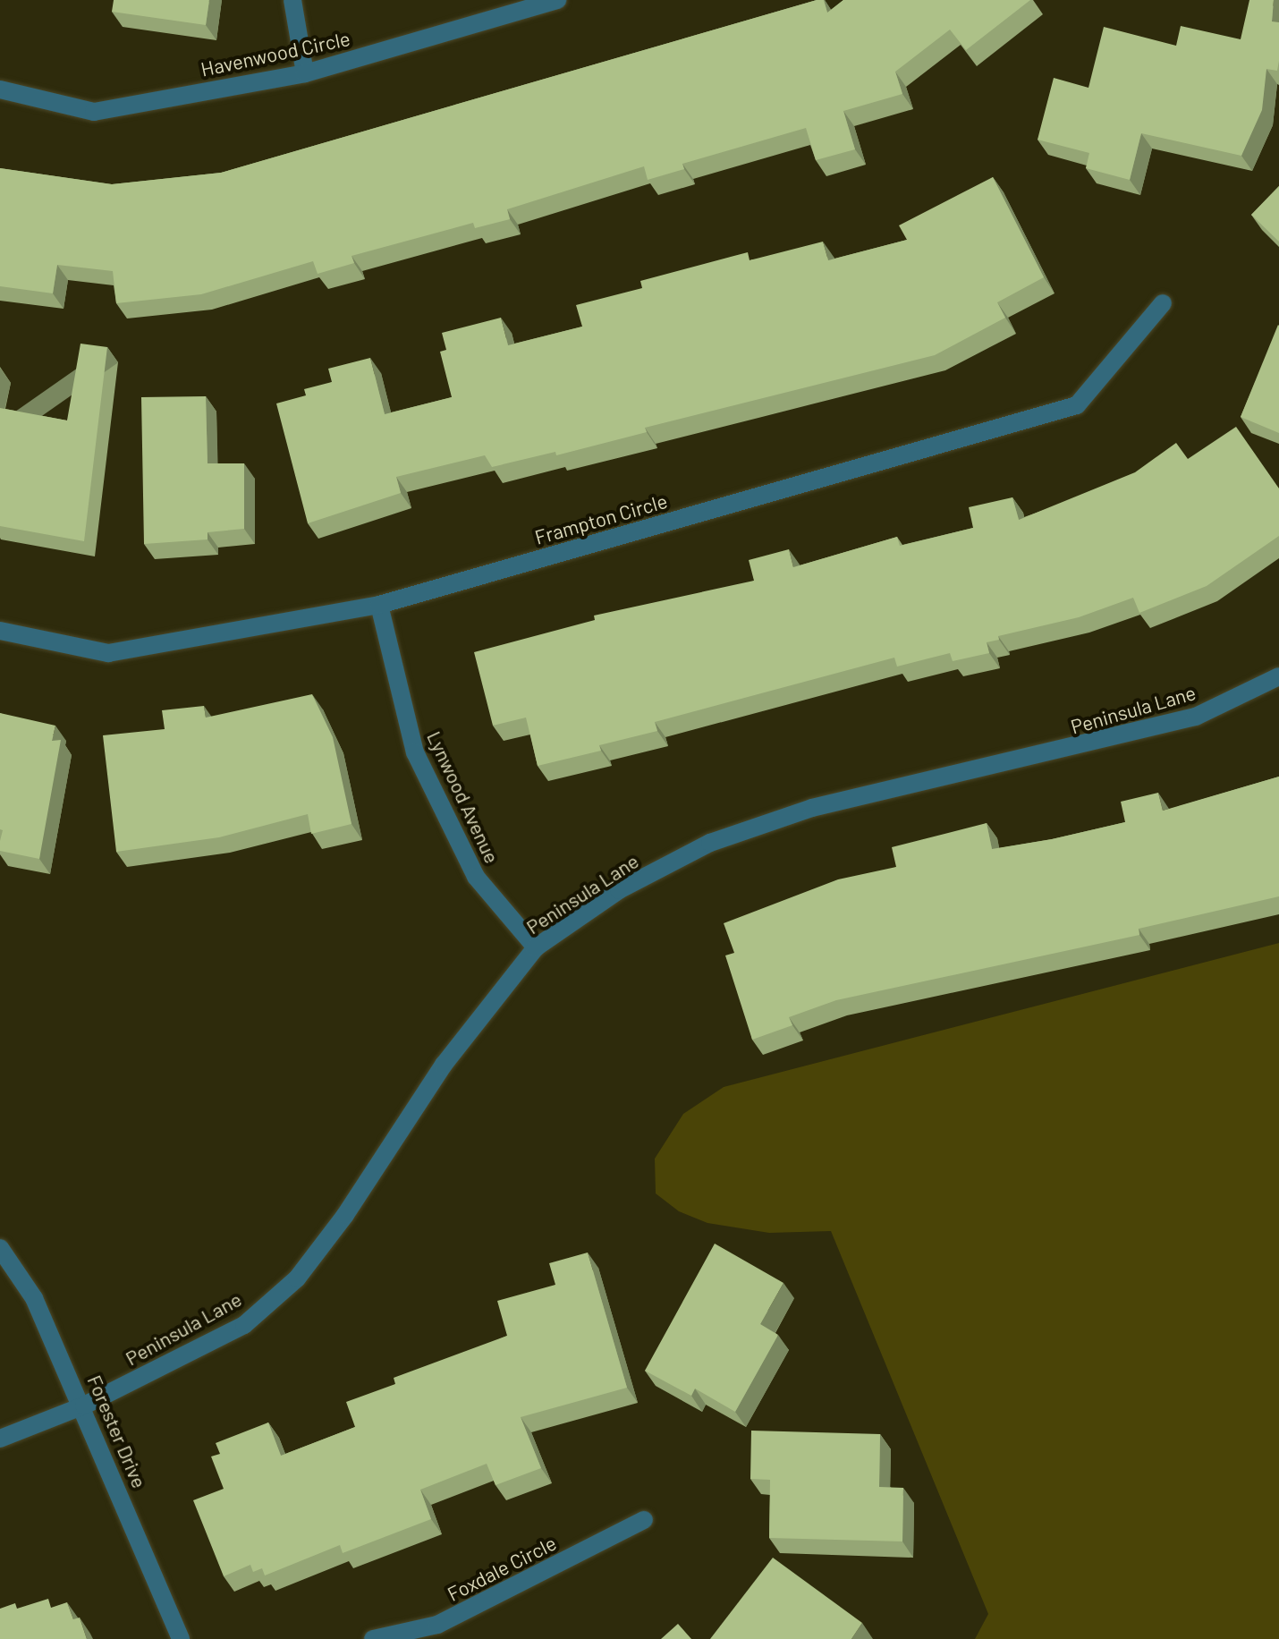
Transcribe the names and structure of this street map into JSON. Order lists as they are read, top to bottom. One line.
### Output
{"streets":{"street":["Havenwood Circle","Frampton Circle","Peninsula Lane","Lynwood Avenue","Forester Drive","Foxdale Circle"]},"crossings":[["Frampton Circle","Lynwood Avenue"],["Peninsula Lane","Lynwood Avenue"],["Peninsula Lane","Forester Drive"]]}
